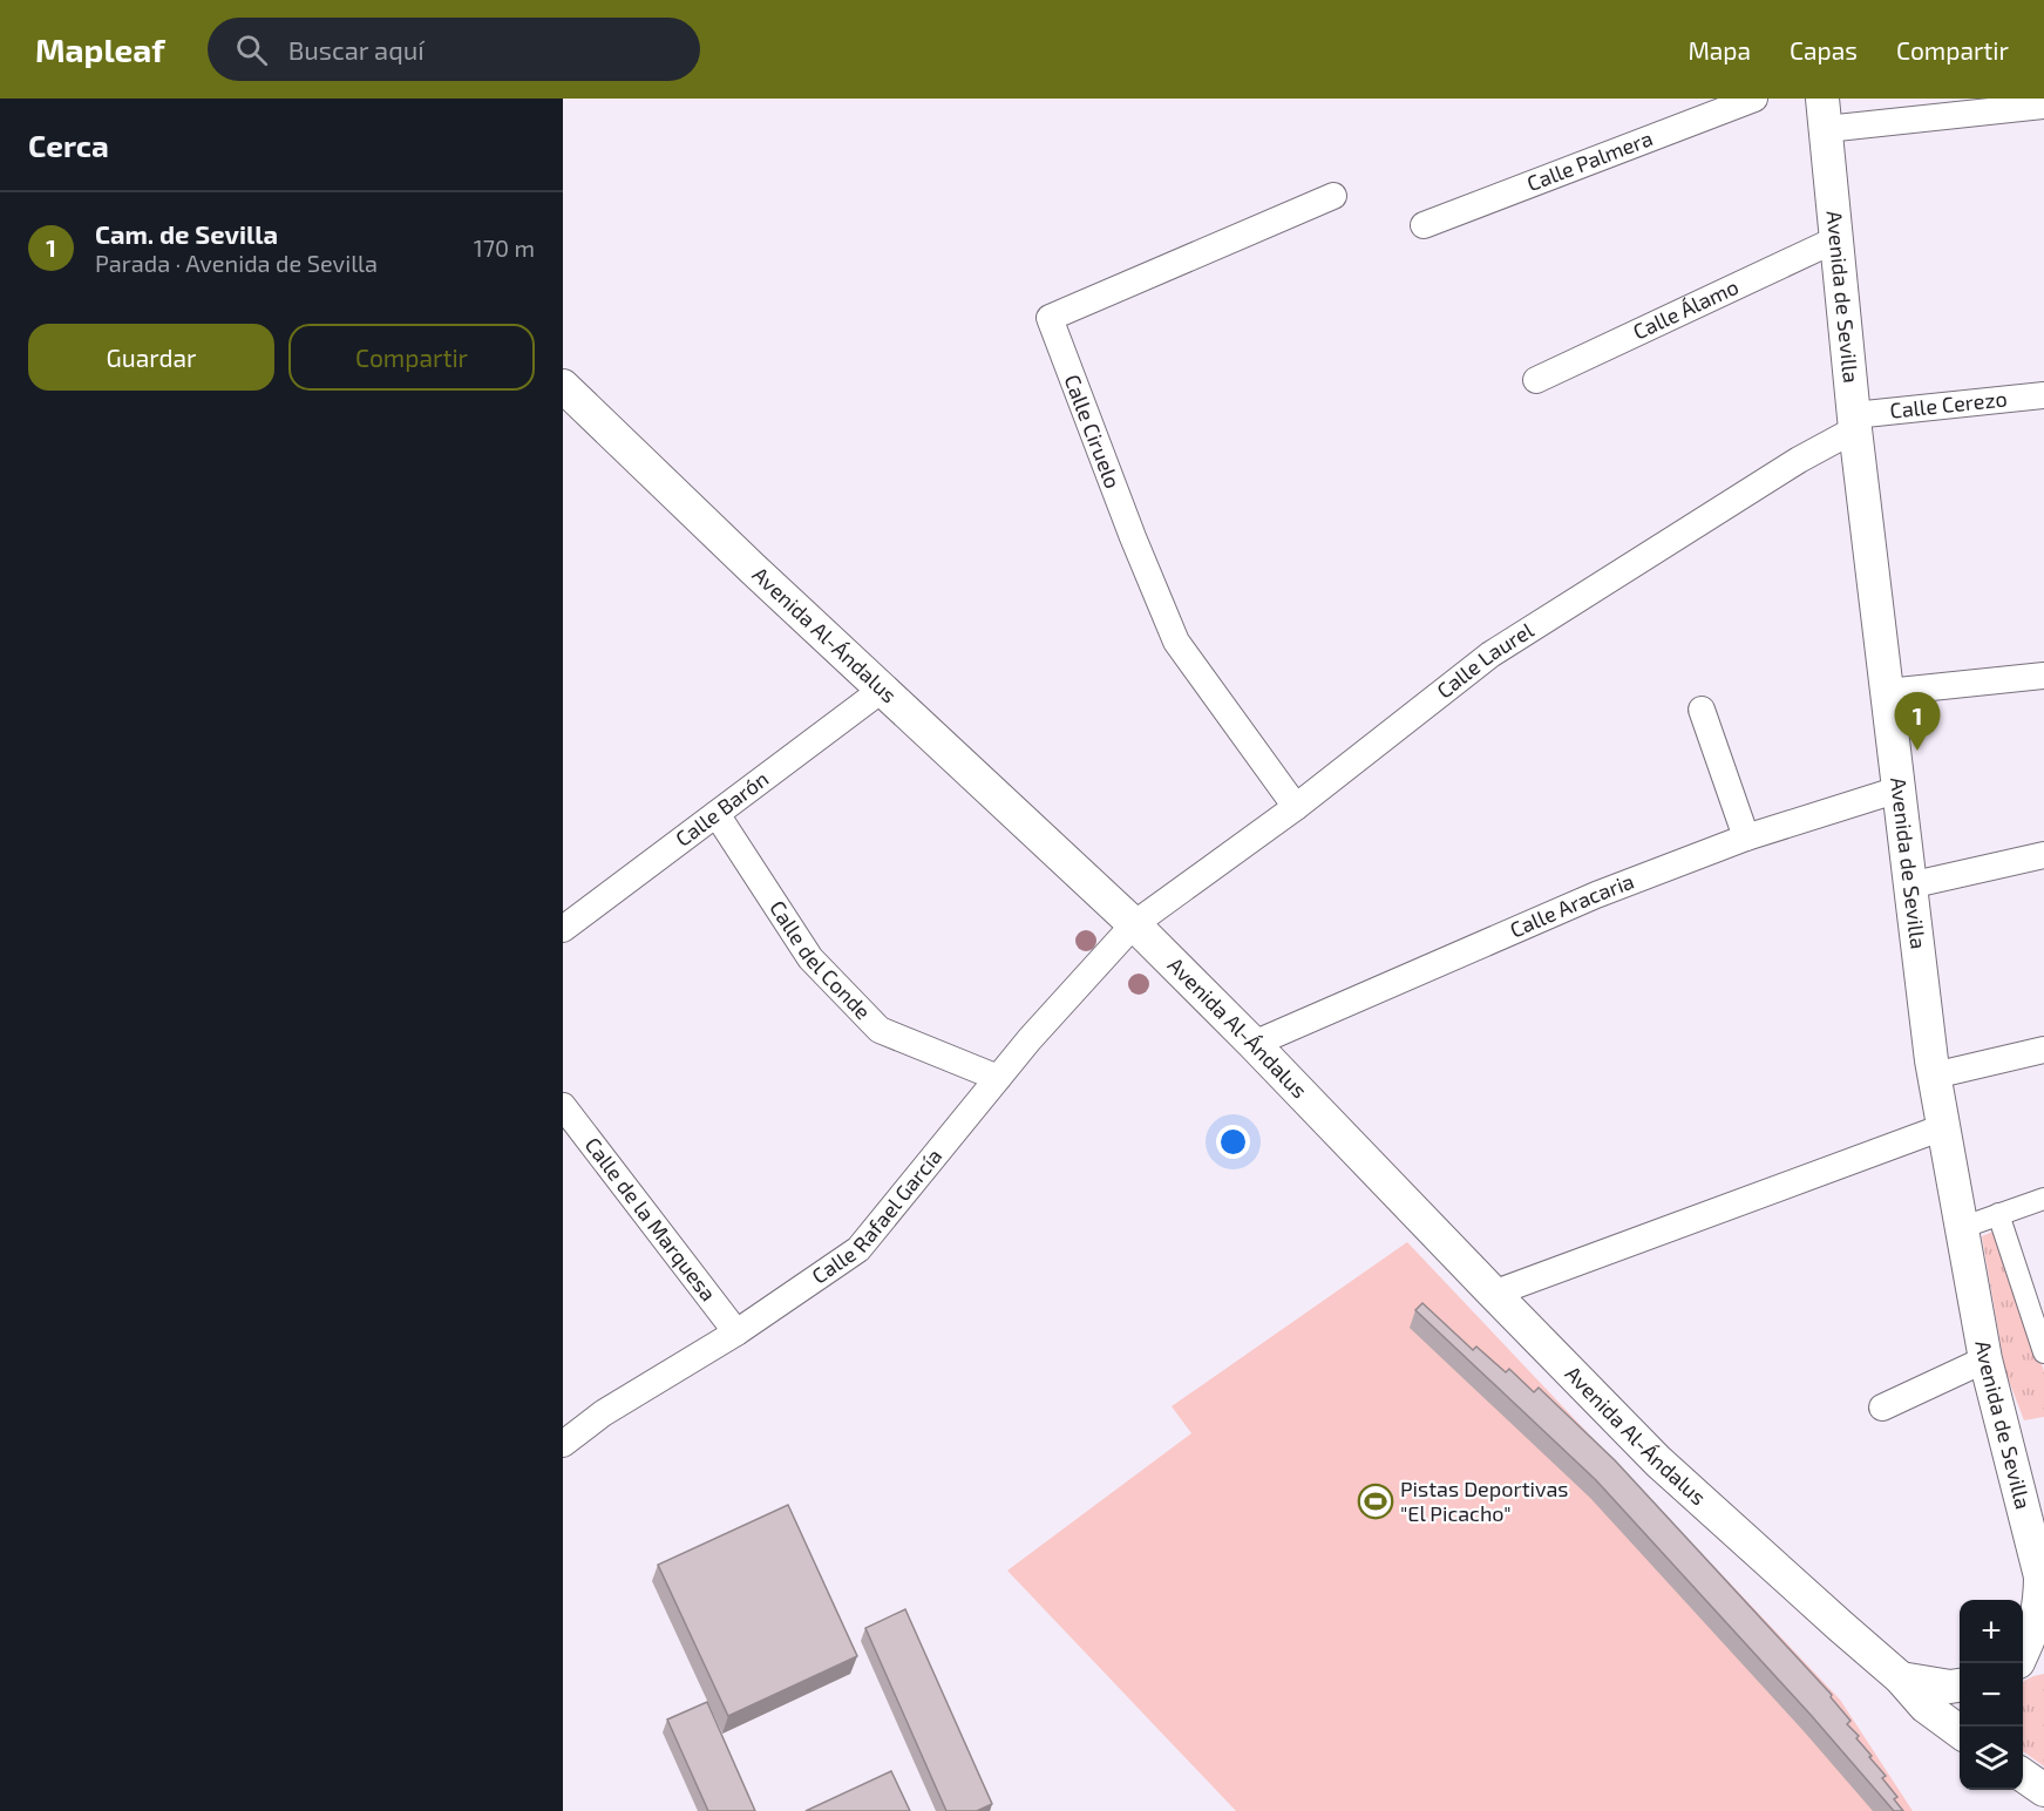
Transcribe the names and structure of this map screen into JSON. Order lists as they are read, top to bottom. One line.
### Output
{"streets":{"street":["Calle Palmera","Avenida de Sevilla","Calle Álamo","Calle Cerezo","Calle Ciruelo","Avenida Al-Ándalus","Calle Laurel","Calle Barón","Calle Aracaria","Calle del Conde","Calle Rafael García","Calle de la Marquesa"]},"crossings":[["Avenida de Sevilla","Calle Álamo"],["Avenida de Sevilla","Calle Cerezo"],["Avenida de Sevilla","Calle Laurel"],["Avenida de Sevilla","Calle Aracaria"],["Calle Cerezo","Calle Laurel"],["Calle Ciruelo","Calle Laurel"],["Avenida Al-Ándalus","Calle Laurel"],["Avenida Al-Ándalus","Calle Barón"],["Avenida Al-Ándalus","Calle Aracaria"],["Avenida Al-Ándalus","Calle Rafael García"],["Calle Laurel","Calle Rafael García"],["Calle Barón","Calle del Conde"],["Calle del Conde","Calle Rafael García"],["Calle Rafael García","Calle de la Marquesa"]],"places":{"sports":["Pistas Deportivas \"El Picacho\""]},"page":{"header":"Mapleaf","search":"Buscar aquí","nav":["Mapa","Capas","Compartir"],"heading":"Cerca","list":[{"mark":"1","name":"Cam. de Sevilla","note":"Parada · Avenida de Sevilla","value":"170 m"}],"buttons":["Guardar","Compartir"],"pins":"1","map_buttons":["+","−"]}}
